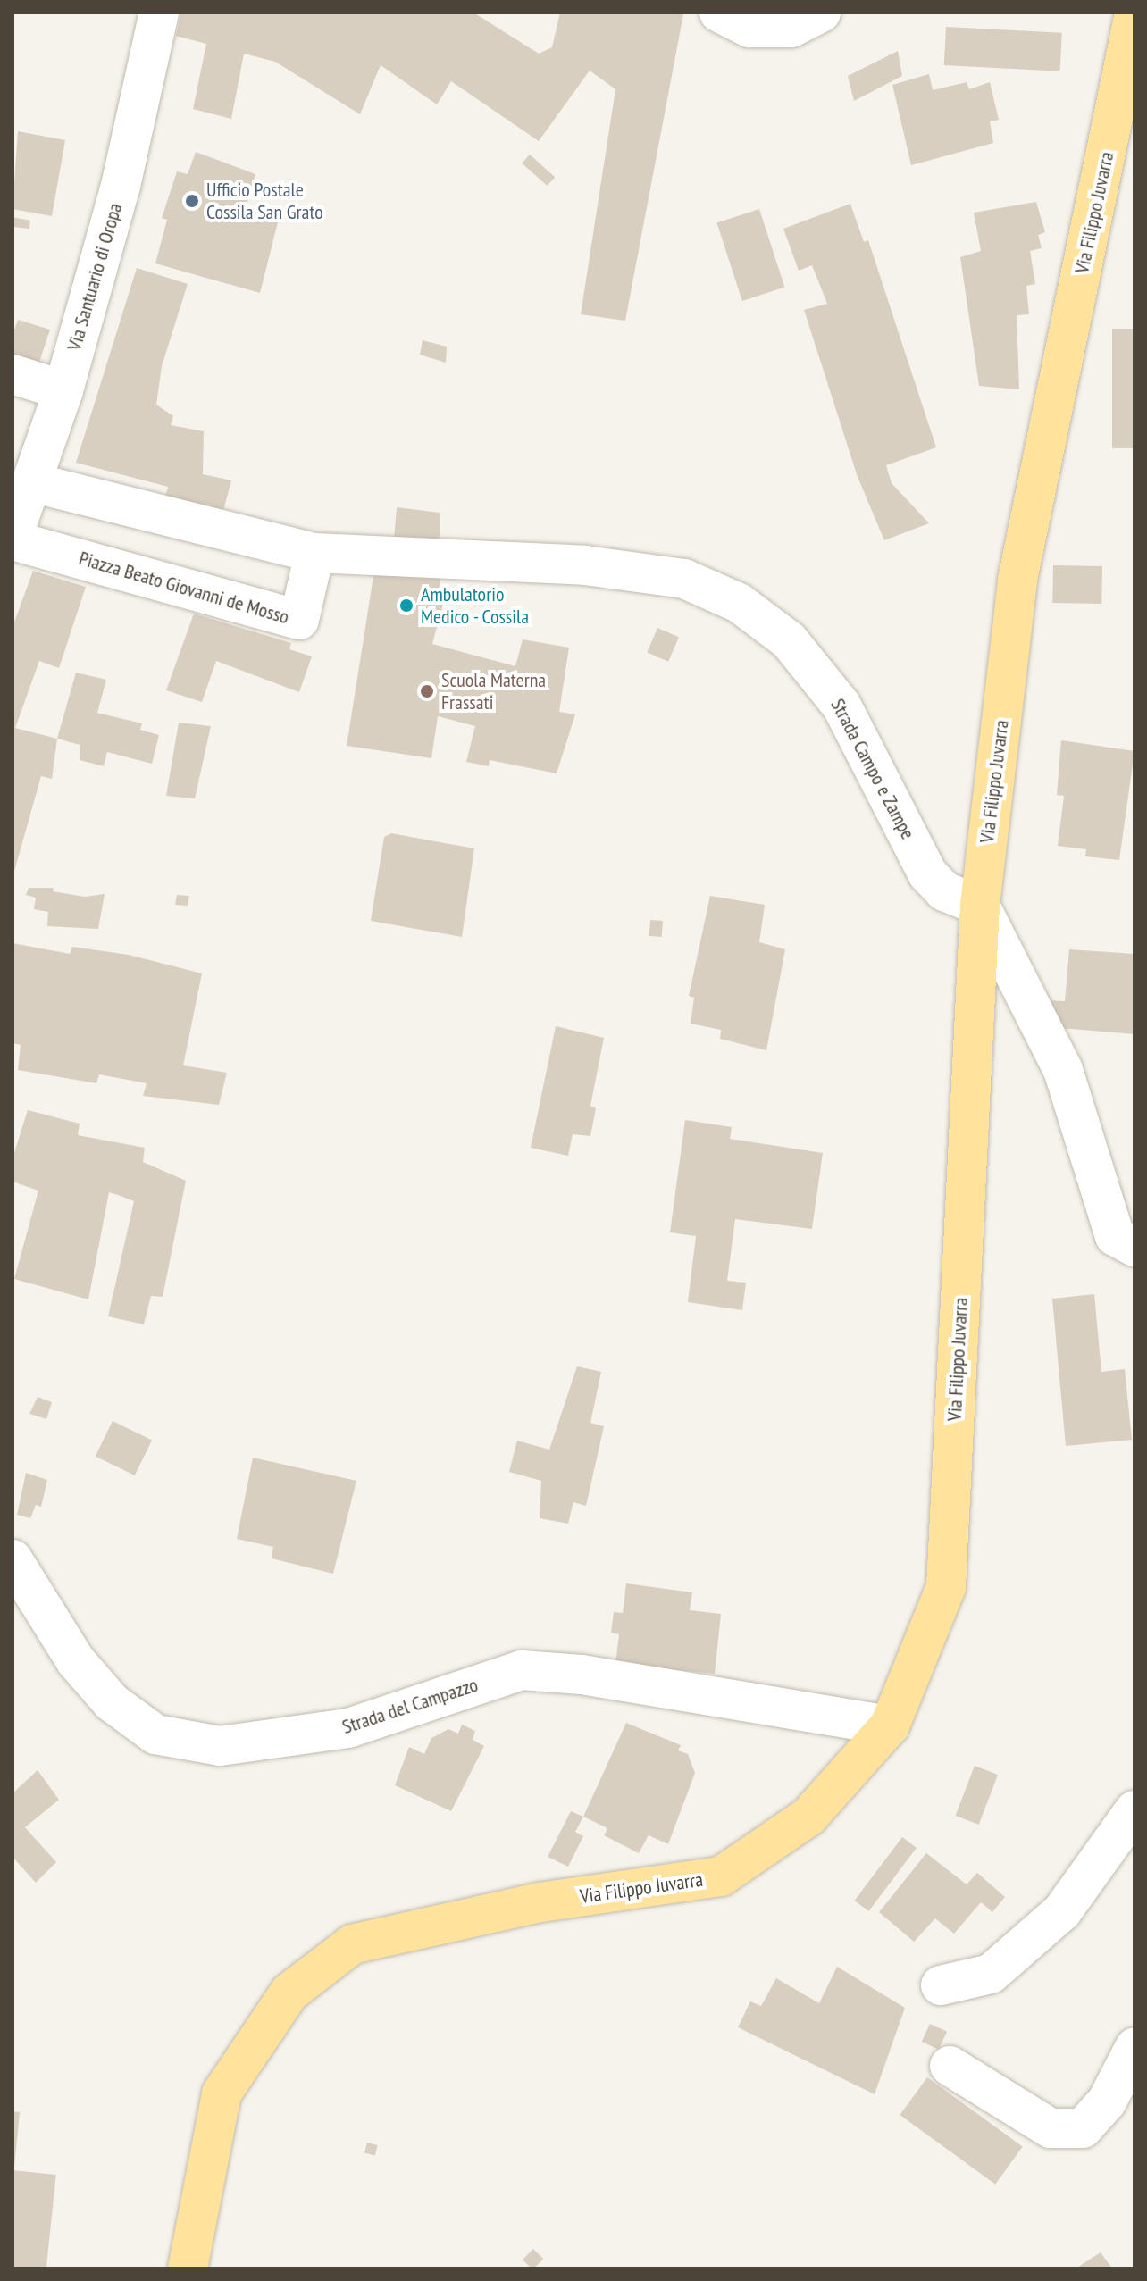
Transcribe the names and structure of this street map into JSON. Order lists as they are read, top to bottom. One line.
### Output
{"streets":{"main road":["Via Filippo Juvarra"],"street":["Via Santuario di Oropa","Piazza Beato Giovanni de Mosso","Strada Campo e Zampe","Strada del Campazzo"]},"crossings":[["Via Filippo Juvarra","Strada Campo e Zampe"],["Via Filippo Juvarra","Strada del Campazzo"],["Via Santuario di Oropa","Piazza Beato Giovanni de Mosso"],["Piazza Beato Giovanni de Mosso","Strada Campo e Zampe"]],"places":["Ufficio Postale Cossila San Grato","Ambulatorio Medico - Cossila","Scuola Materna Frassati"]}
